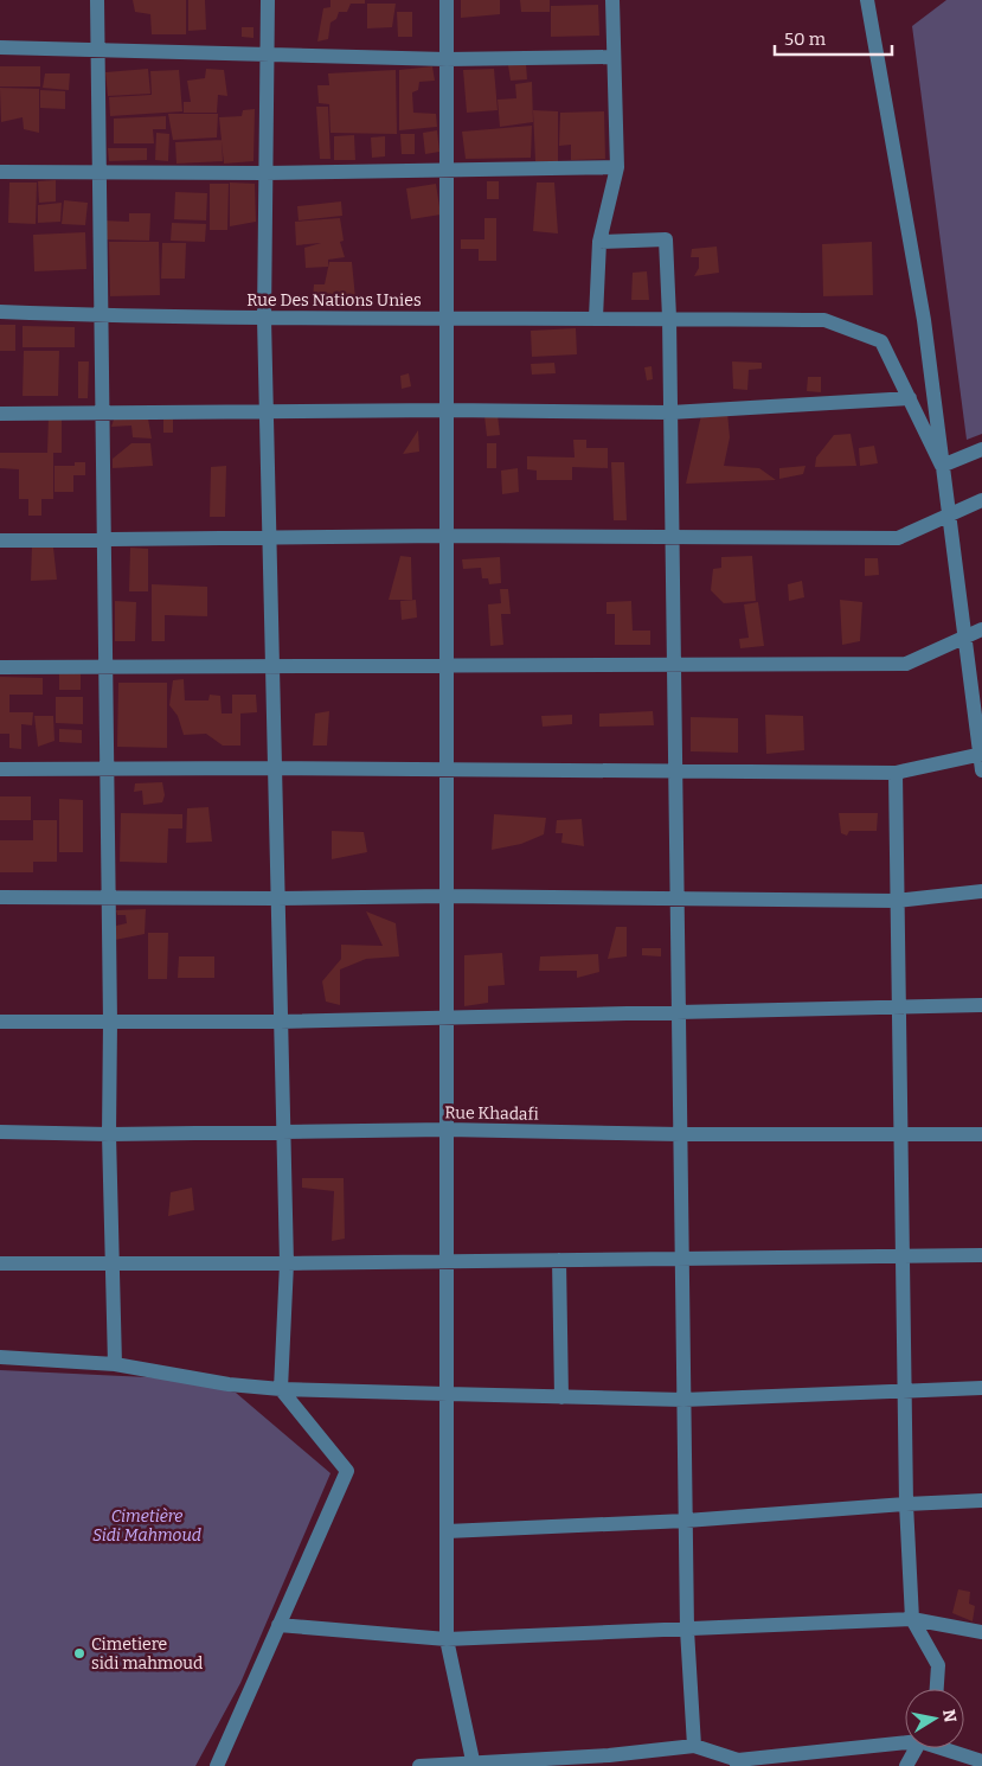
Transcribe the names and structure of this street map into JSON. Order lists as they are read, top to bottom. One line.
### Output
{"streets":{"street":["Rue Des Nations Unies","Rue Khadafi"]},"parks":["Cimetière Sidi Mahmoud"],"places":["Cimetiere sidi mahmoud"],"scale_bar":"50 m","north":"right"}
